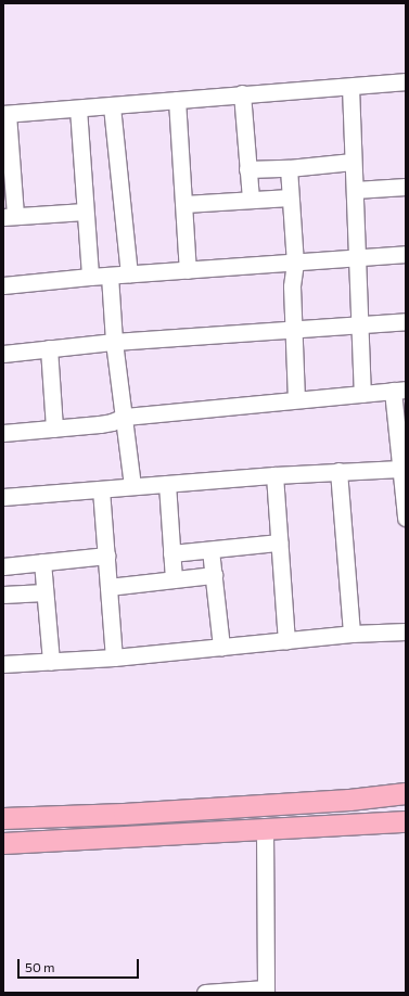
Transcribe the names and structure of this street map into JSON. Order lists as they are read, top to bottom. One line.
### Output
{"scale_bar":"50 m"}
